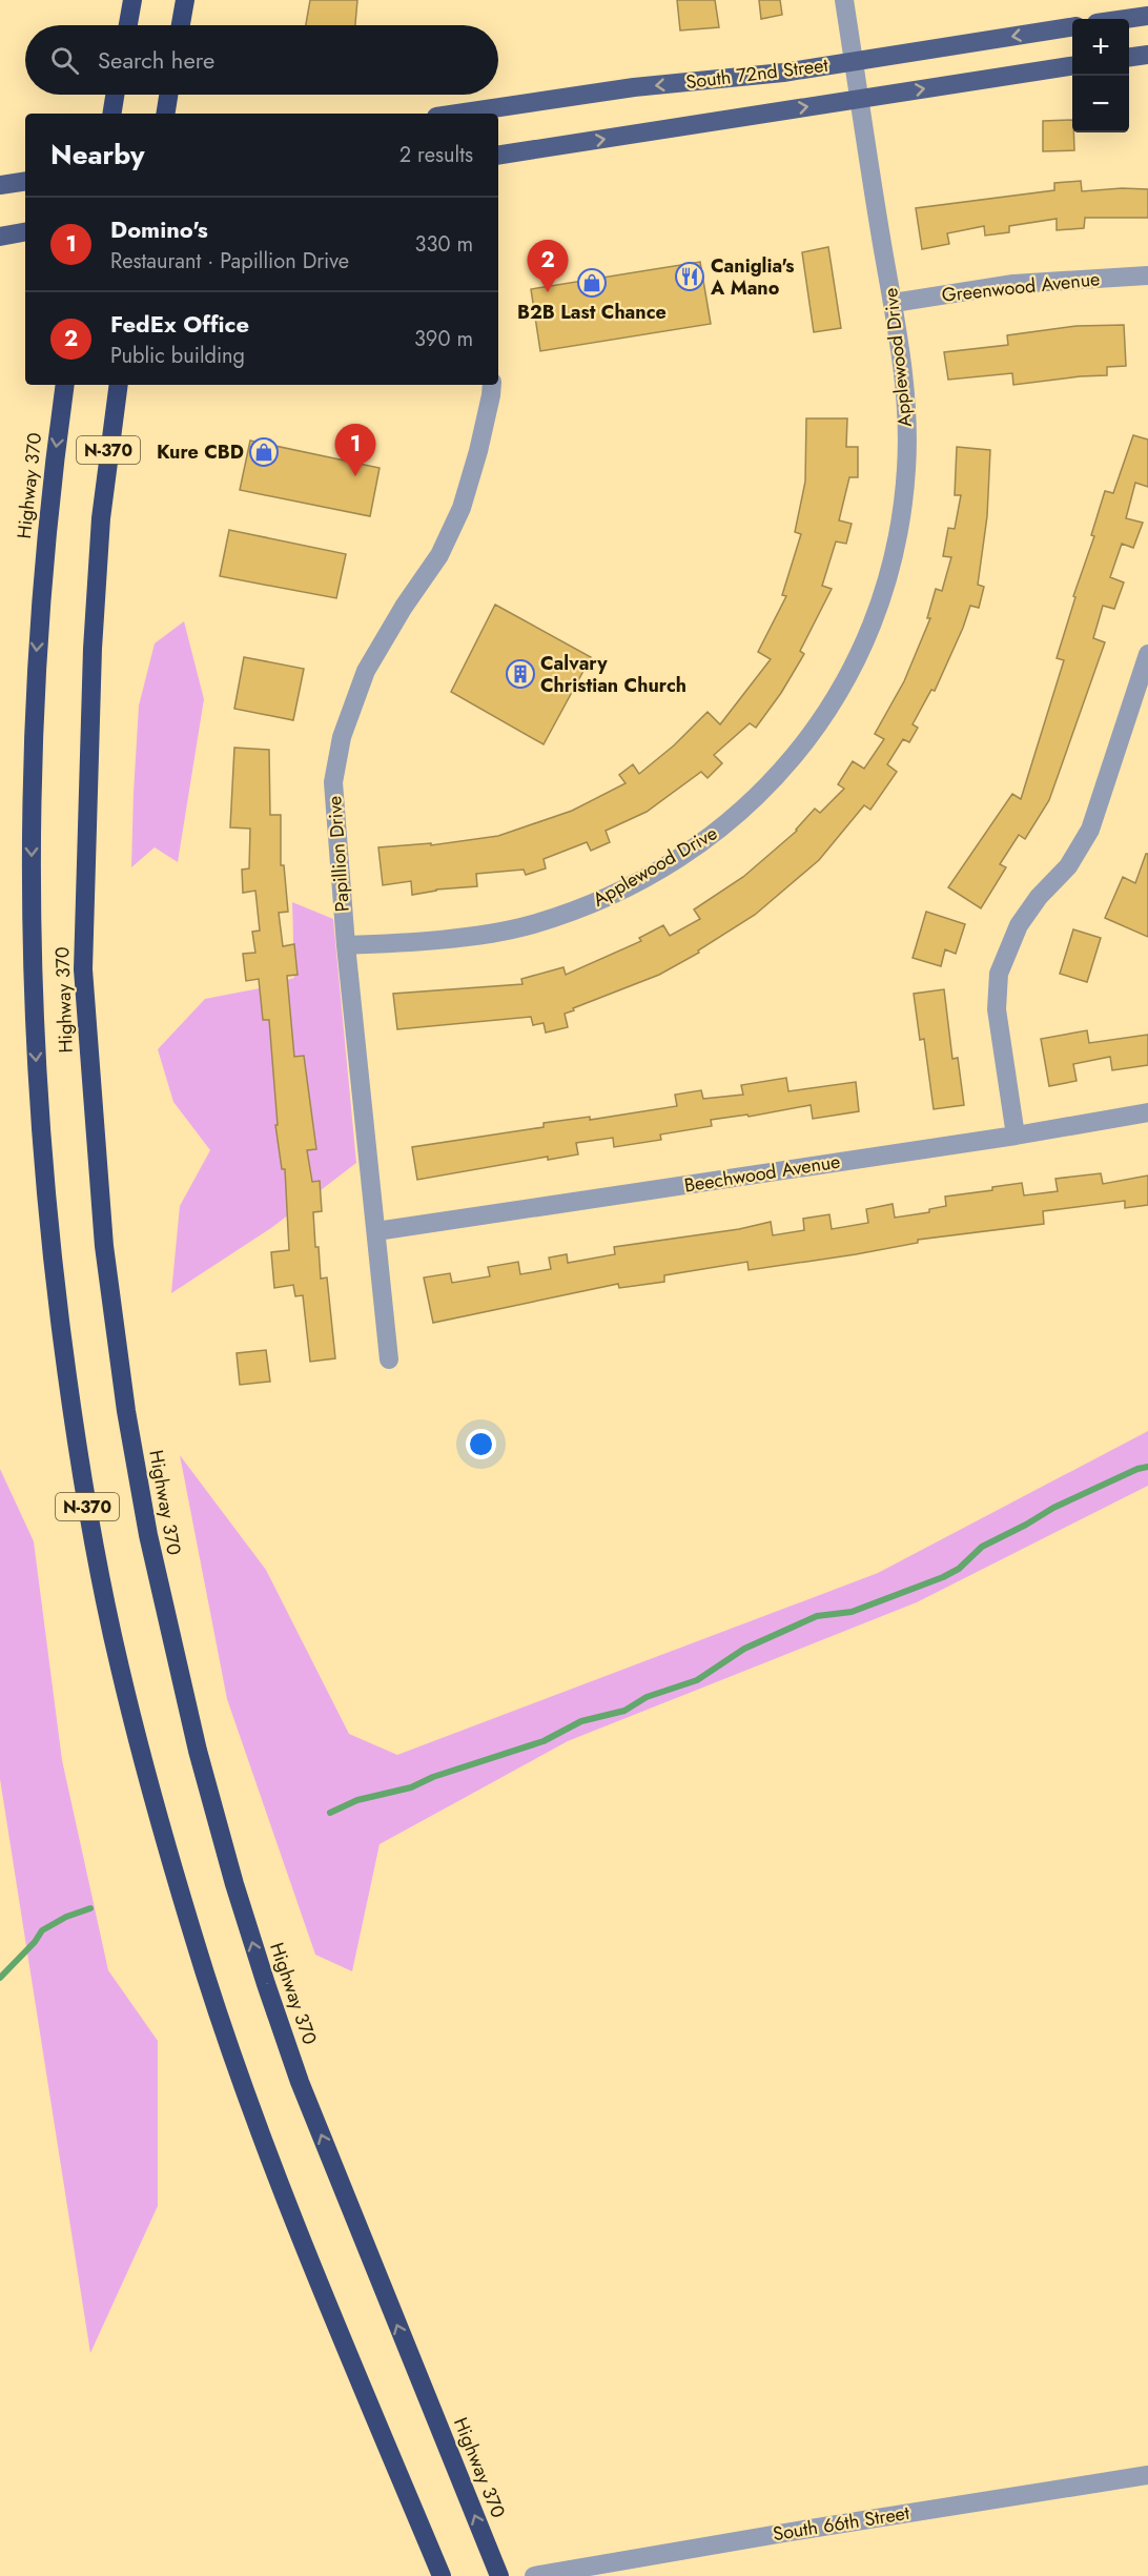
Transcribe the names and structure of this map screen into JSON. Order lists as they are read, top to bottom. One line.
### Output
{"streets":{"highway":["N-370","Highway 370"],"main road":["South 72nd Street"],"street":["Greenwood Avenue","Applewood Drive","Papillion Drive","Beechwood Avenue","South 66th Street"]},"crossings":[["South 72nd Street","Applewood Drive"],["Greenwood Avenue","Applewood Drive"],["Applewood Drive","Papillion Drive"],["Papillion Drive","Beechwood Avenue"]],"places":{"restaurant":["Caniglia's A Mano"],"shop":["B2B Last Chance","Kure CBD"],"building":["Calvary Christian Church"]},"page":{"map_buttons":["+","−"],"search":"Search here","heading":["Nearby","2 results"],"list":[{"mark":"1","name":"Domino's","note":"Restaurant · Papillion Drive","value":"330 m"},{"mark":"2","name":"FedEx Office","note":"Public building","value":"390 m"}],"pins":["2","1"]}}
